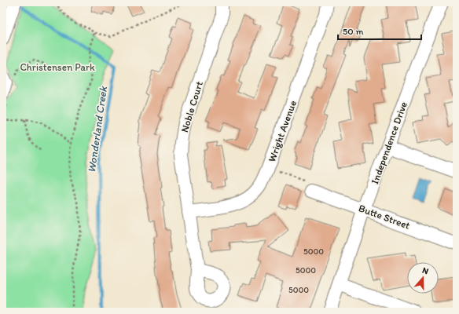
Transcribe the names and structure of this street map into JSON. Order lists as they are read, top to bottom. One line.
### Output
{"streets":{"street":["Noble Court","Wright Avenue","Independence Drive","Butte Street"]},"crossings":[["Noble Court","Wright Avenue"],["Independence Drive","Butte Street"]],"water":["Wonderland Creek"],"parks":["Christensen Park"],"house_numbers":["5000","5000","5000"],"scale_bar":"50 m","north":"top"}
